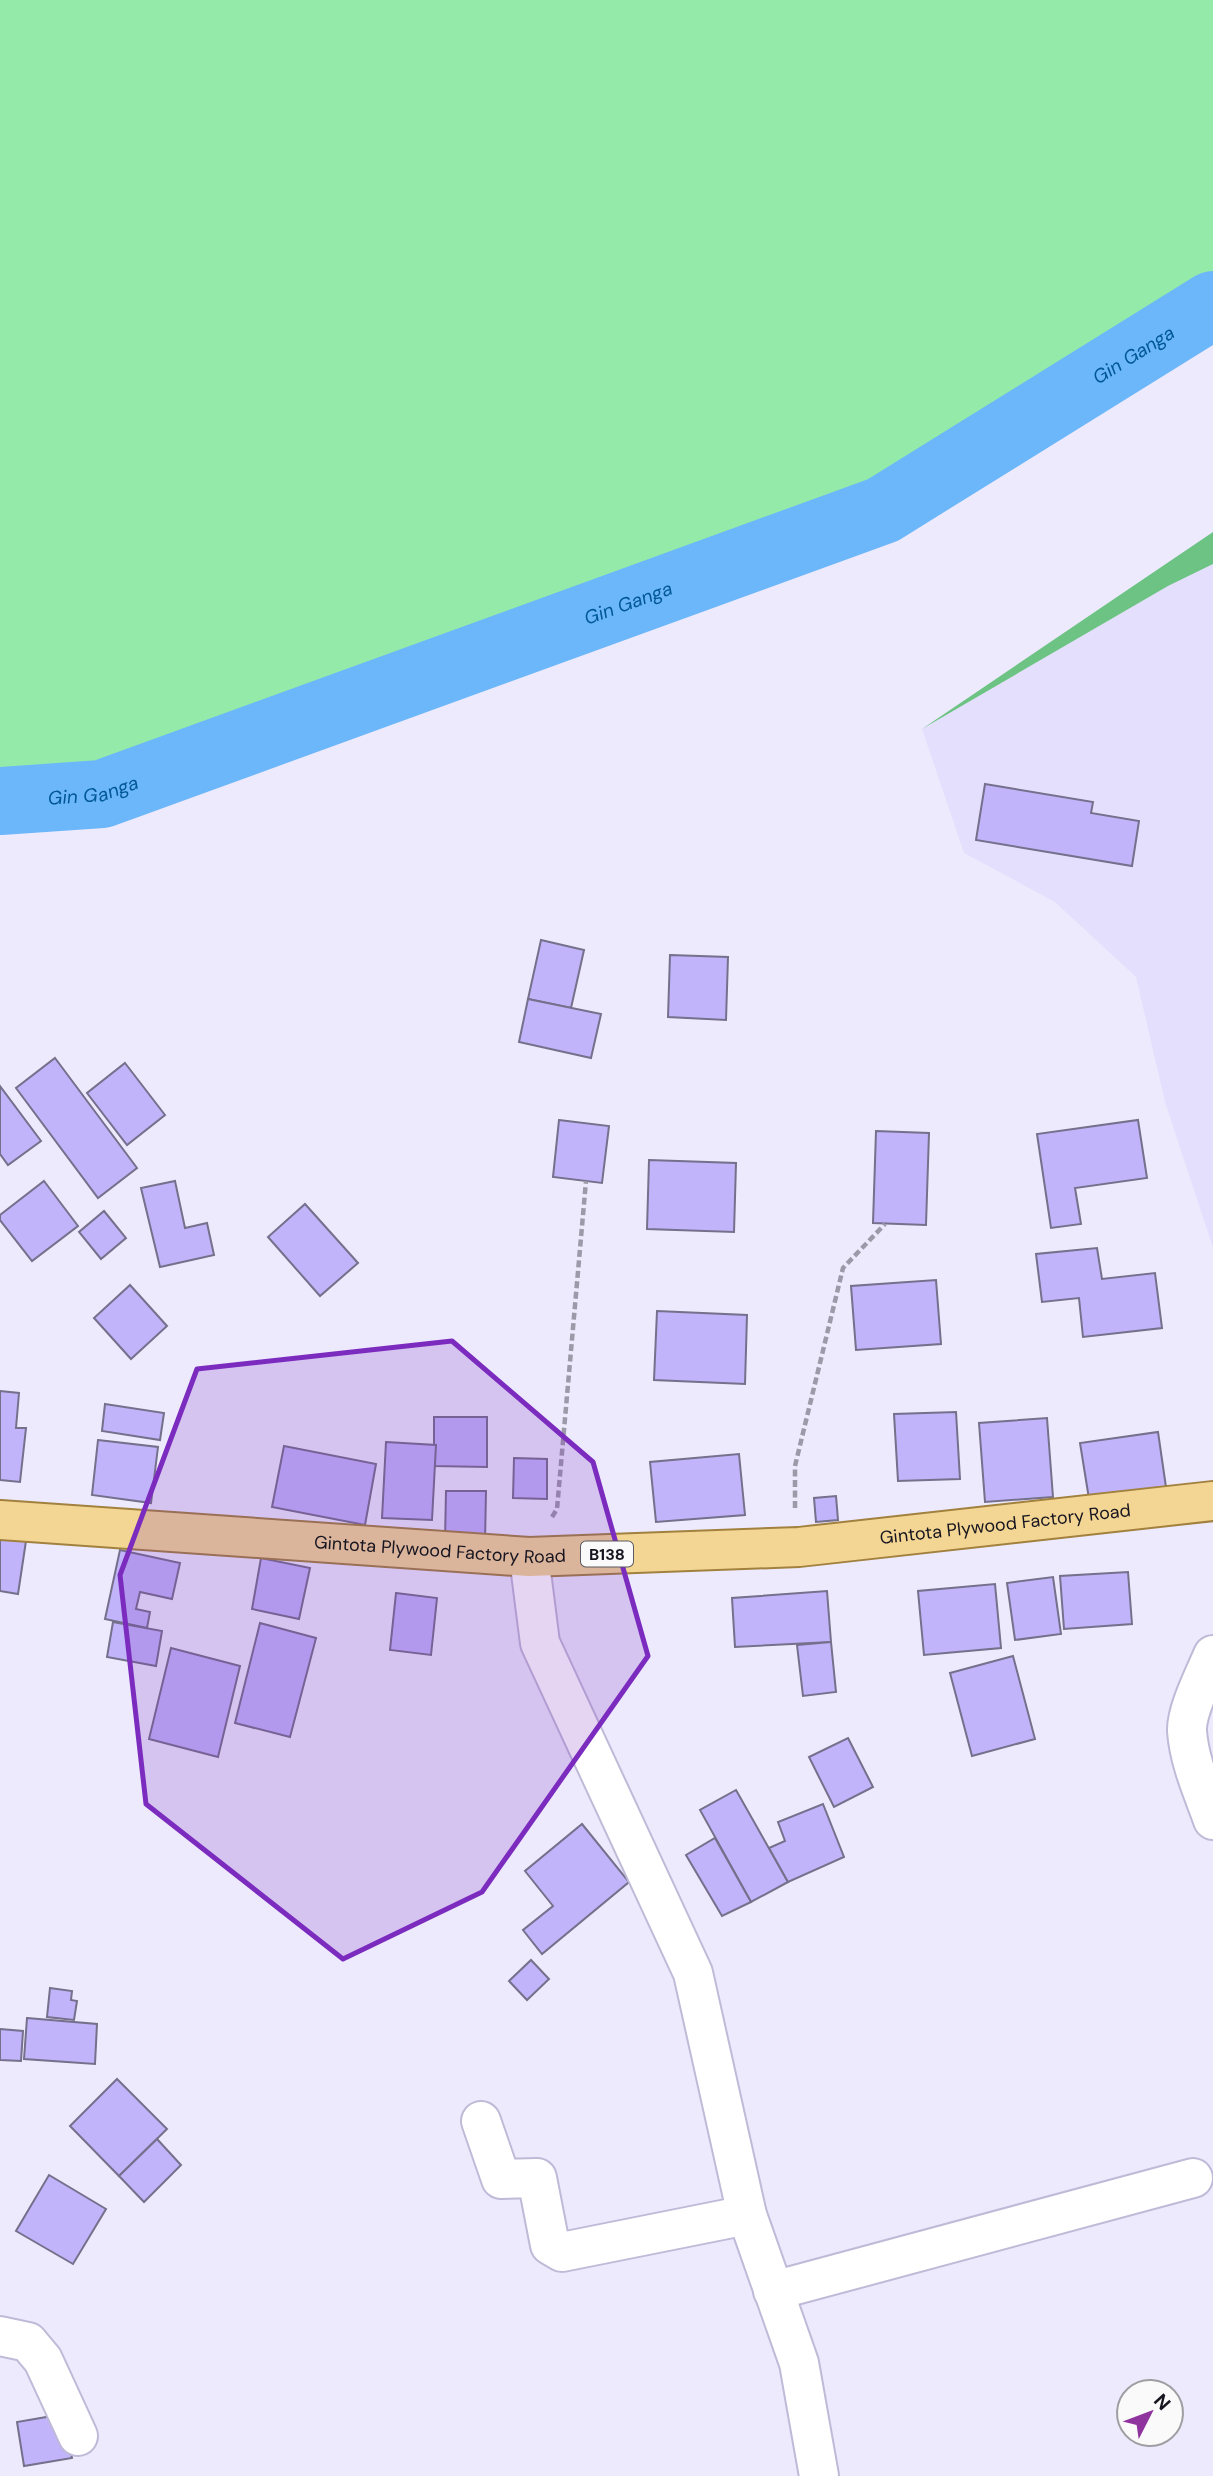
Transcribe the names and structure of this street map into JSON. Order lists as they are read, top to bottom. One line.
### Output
{"streets":{"main road":["Gintota Plywood Factory Road","B138"]},"water":["Gin Ganga"],"north":"top right"}
